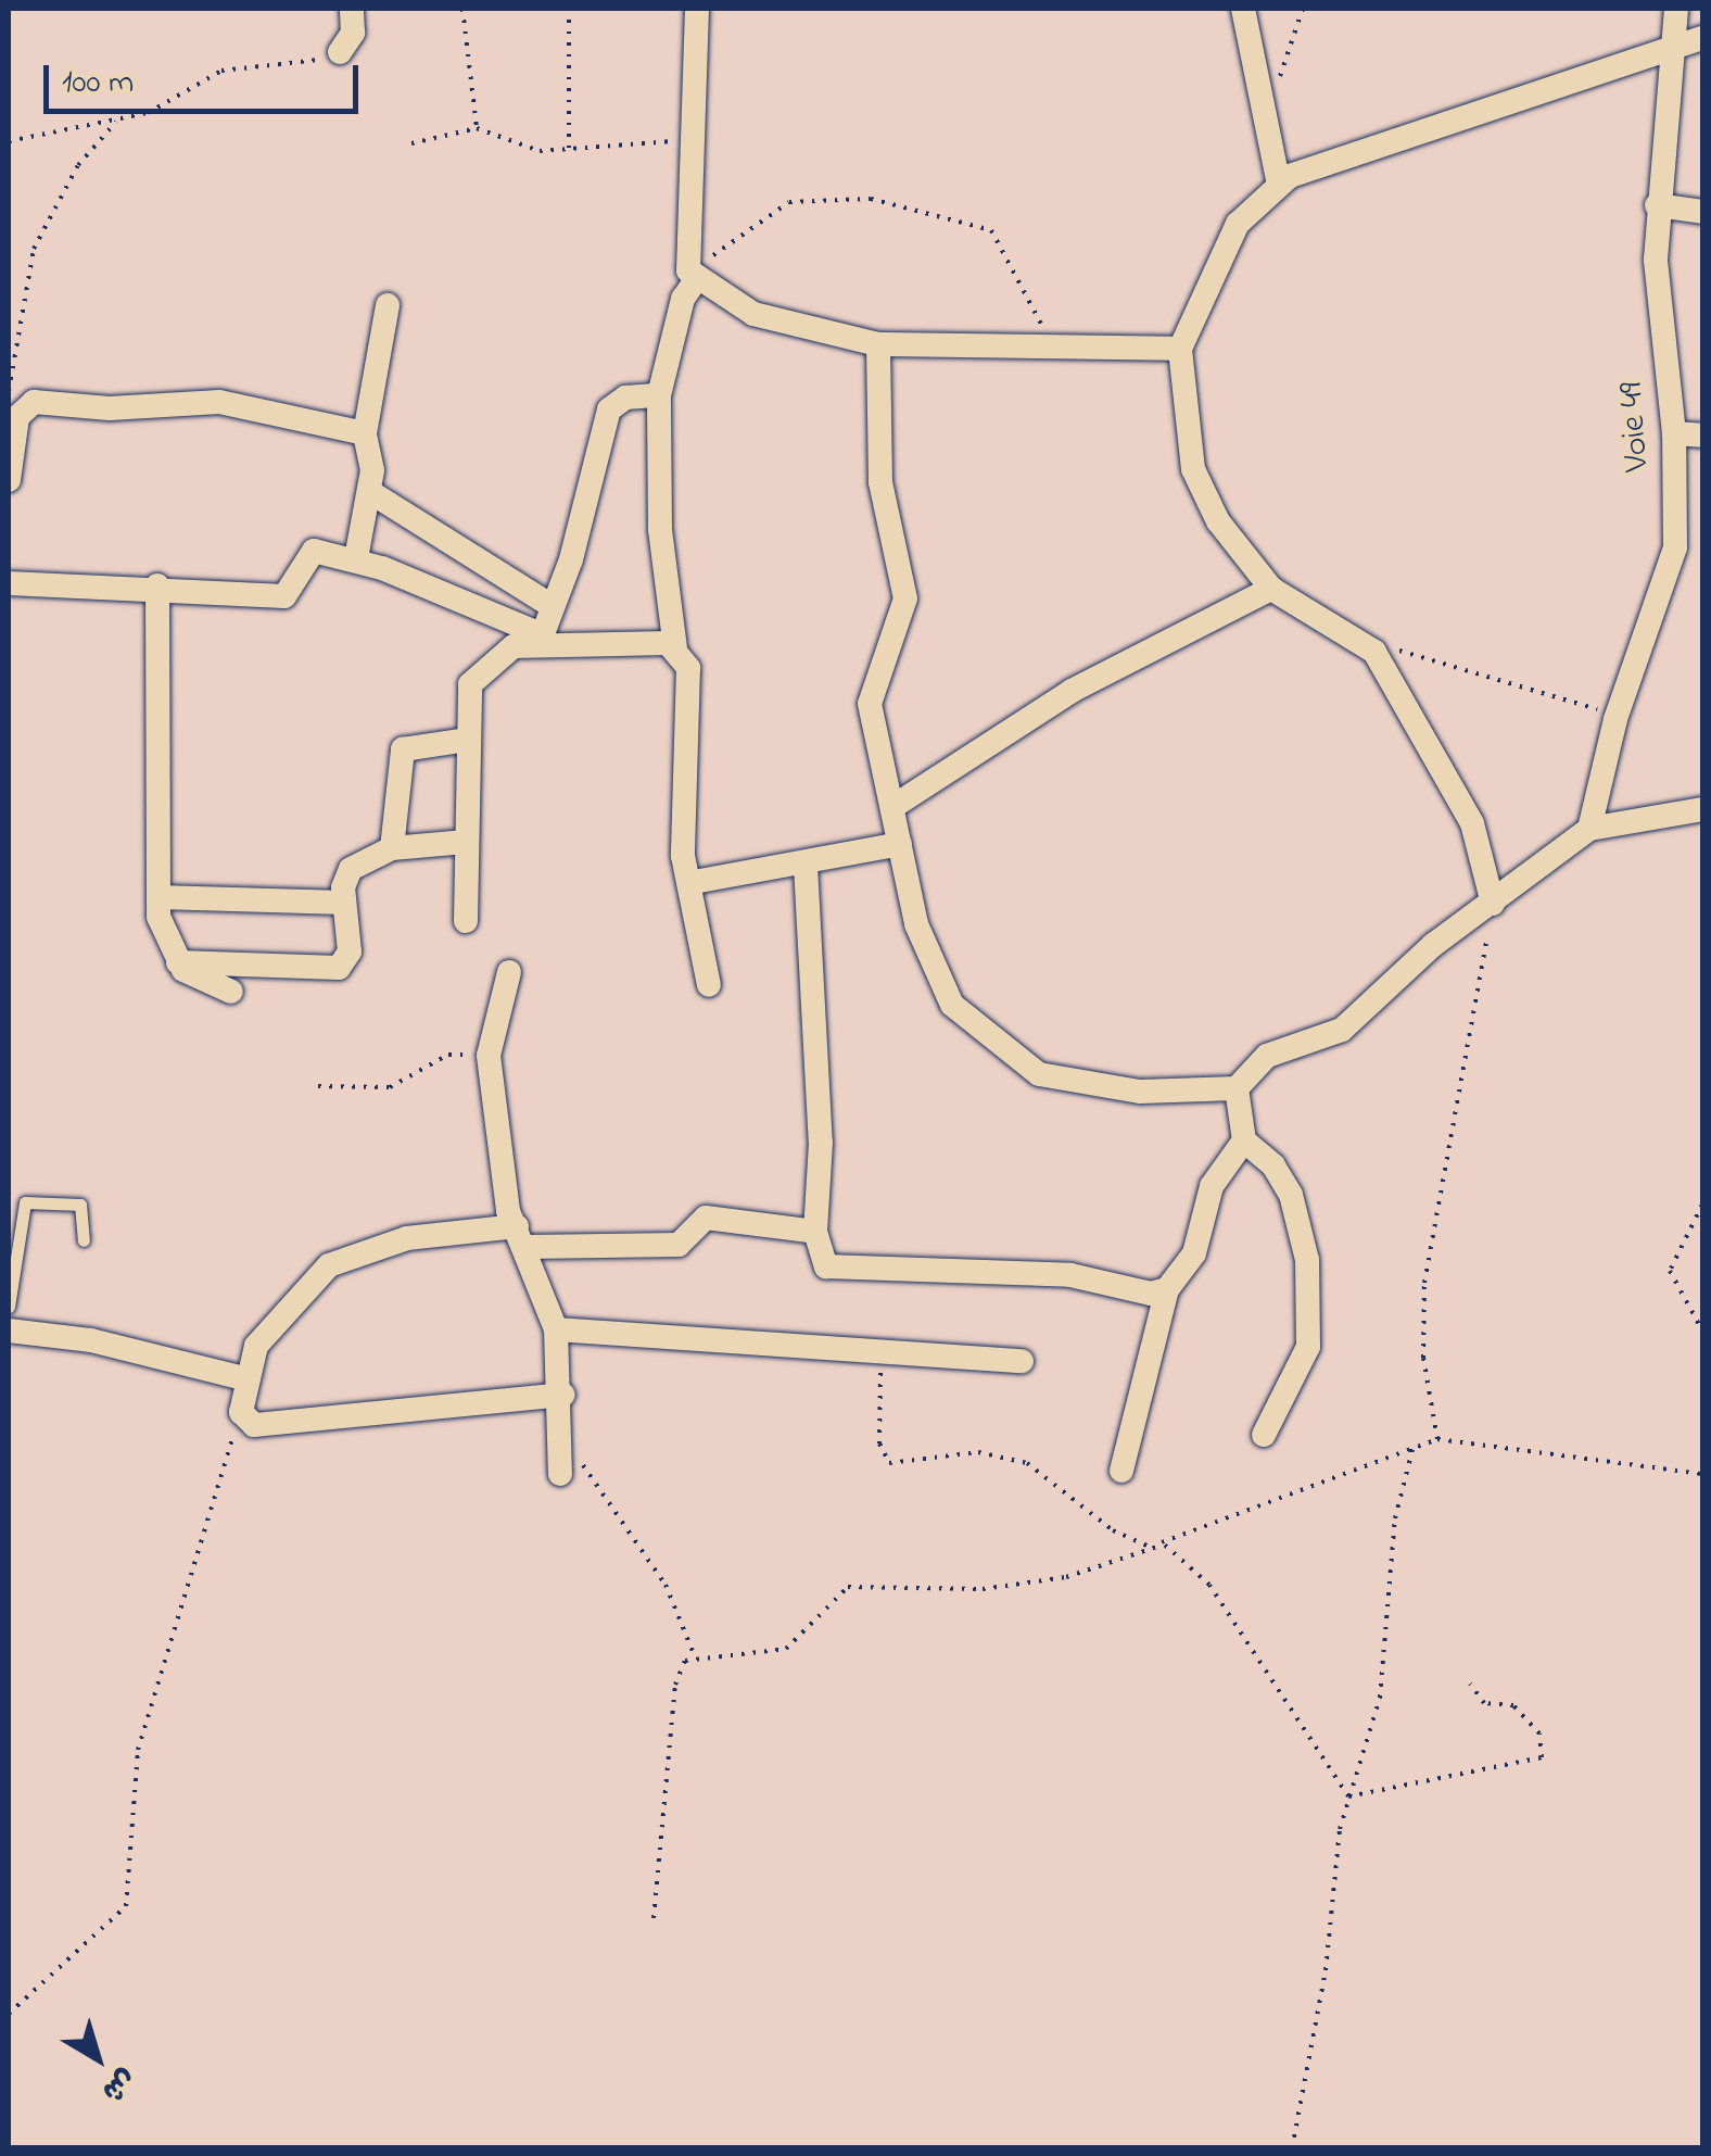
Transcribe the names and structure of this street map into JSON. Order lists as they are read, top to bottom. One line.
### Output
{"streets":{"street":["Voie 49"]},"scale_bar":"100 m","north":"bottom right"}
